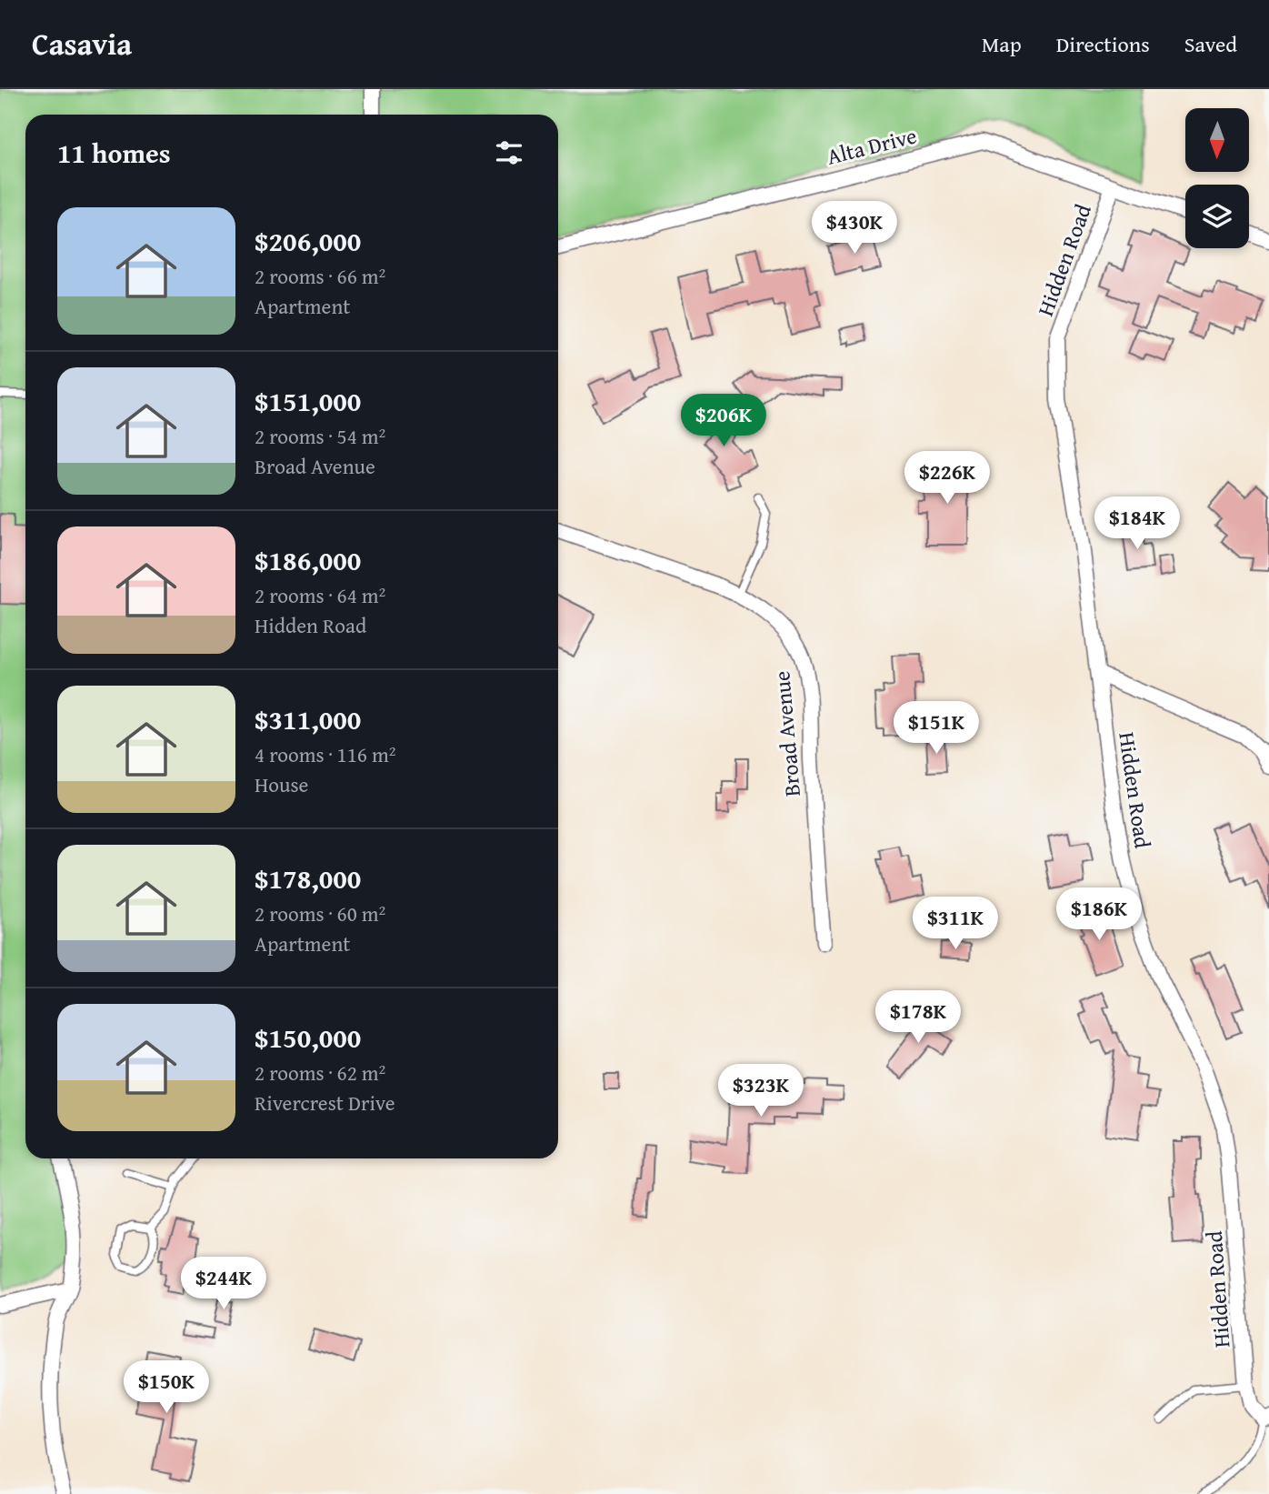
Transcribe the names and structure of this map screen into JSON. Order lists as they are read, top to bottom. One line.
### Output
{"streets":{"street":["Alta Drive","Hidden Road","Broad Avenue"]},"crossings":[["Alta Drive","Hidden Road"]],"north":"bottom","page":{"header":"Casavia","nav":["Map","Directions","Saved"],"heading":"11 homes","list":[{"name":"$206,000","note":"2 rooms · 66 m² · Apartment"},{"name":"$151,000","note":"2 rooms · 54 m² · Broad Avenue"},{"name":"$186,000","note":"2 rooms · 64 m² · Hidden Road"},{"name":"$311,000","note":"4 rooms · 116 m² · House"},{"name":"$178,000","note":"2 rooms · 60 m² · Apartment"},{"name":"$150,000","note":"2 rooms · 62 m² · Rivercrest Drive"}],"price":["$430K","$206K","$226K","$184K","$151K","$186K","$311K","$178K","$323K","$244K","$150K"]}}
